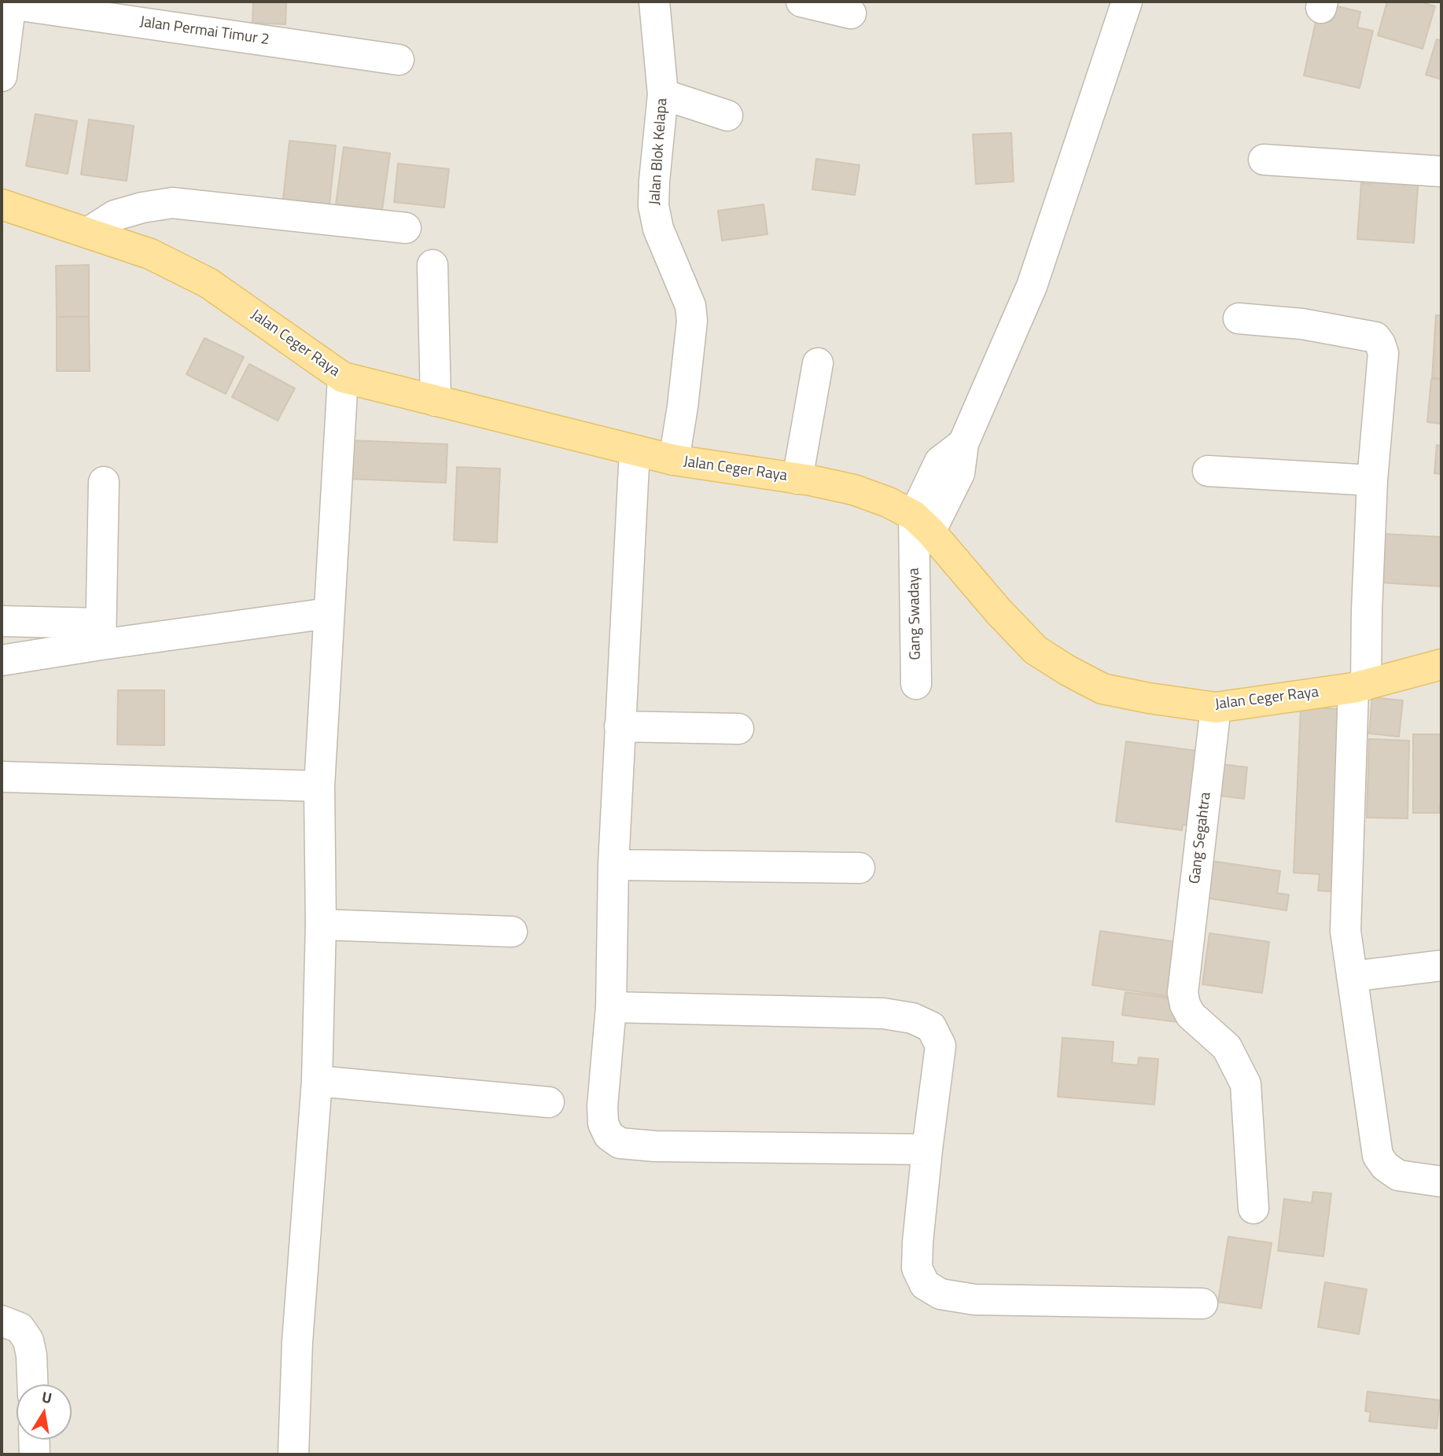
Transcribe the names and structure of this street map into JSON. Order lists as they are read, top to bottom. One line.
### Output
{"streets":{"main road":["Jalan Ceger Raya"],"street":["Jalan Permai Timur 2","Jalan Blok Kelapa","Gang Swadaya","Gang Segahtra"]},"crossings":[["Jalan Blok Kelapa","Jalan Ceger Raya"],["Jalan Ceger Raya","Gang Swadaya"],["Jalan Ceger Raya","Gang Segahtra"]],"north":"top"}
